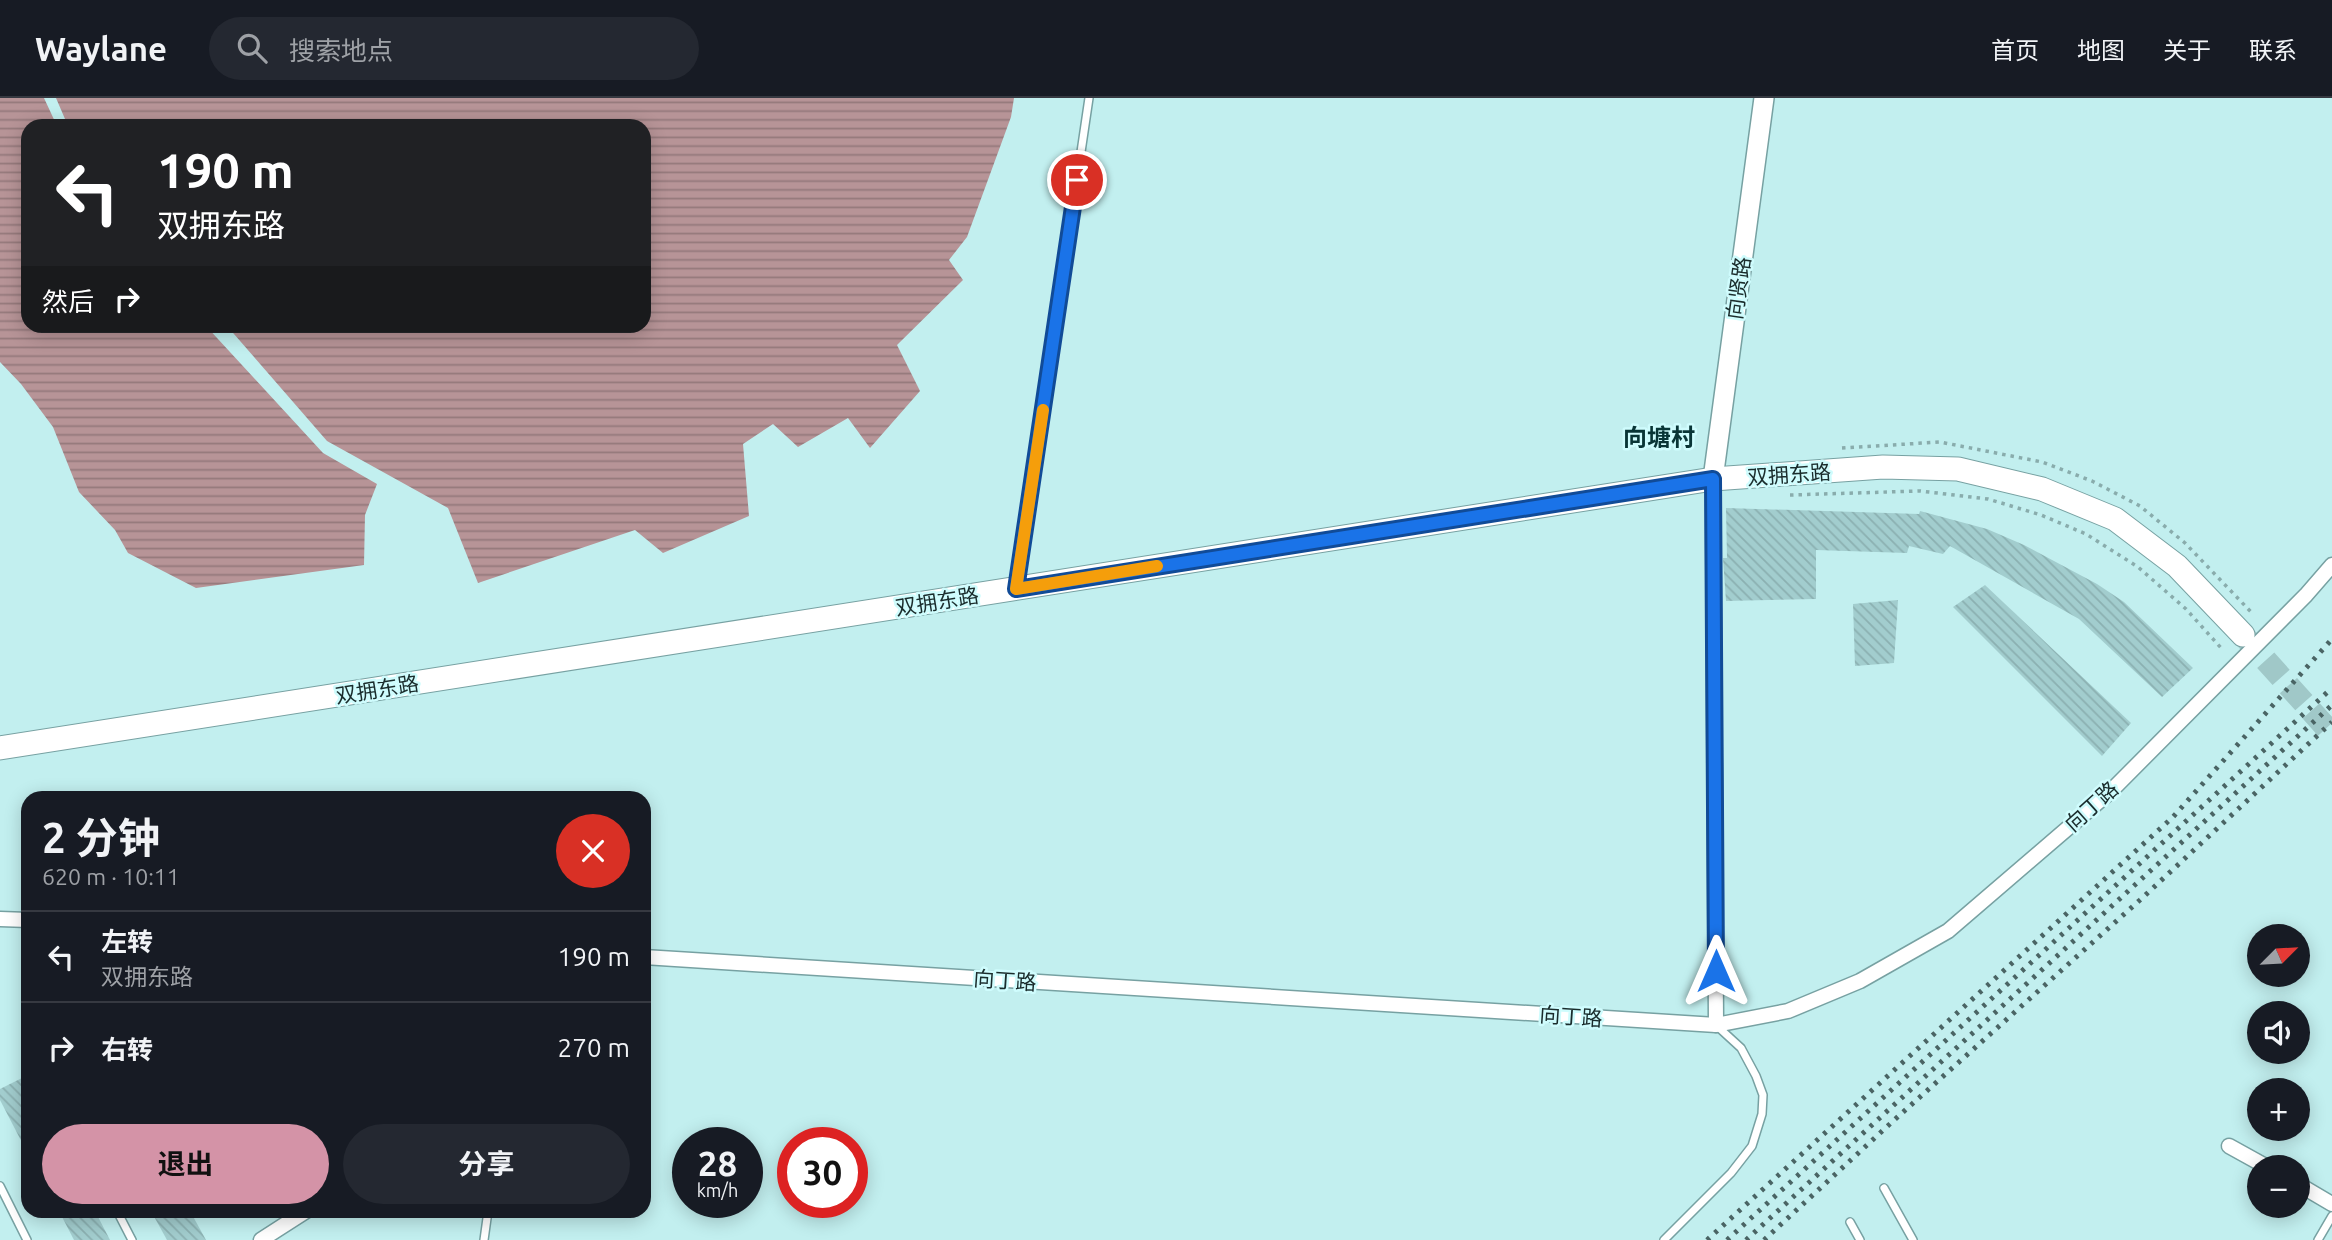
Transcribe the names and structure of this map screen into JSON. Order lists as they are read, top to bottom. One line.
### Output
{"streets":{"main road":["双拥东路"],"street":["向贤路","向丁路"]},"crossings":[["向贤路","双拥东路"]],"districts":["向塘村"],"north":"top right","page":{"header":"Waylane","search":"搜索地点","nav":["首页","地图","关于","联系"],"turn":["190 m","双拥东路"],"then":"然后","heading":["2 分钟","620 m · 10:11"],"list":[{"name":"左转","note":"双拥东路","value":"190 m"},{"name":"右转","value":"270 m"}],"map_buttons":["+","−"],"buttons":["退出","分享"],"speed":"28 km/h","limit":"30"}}
